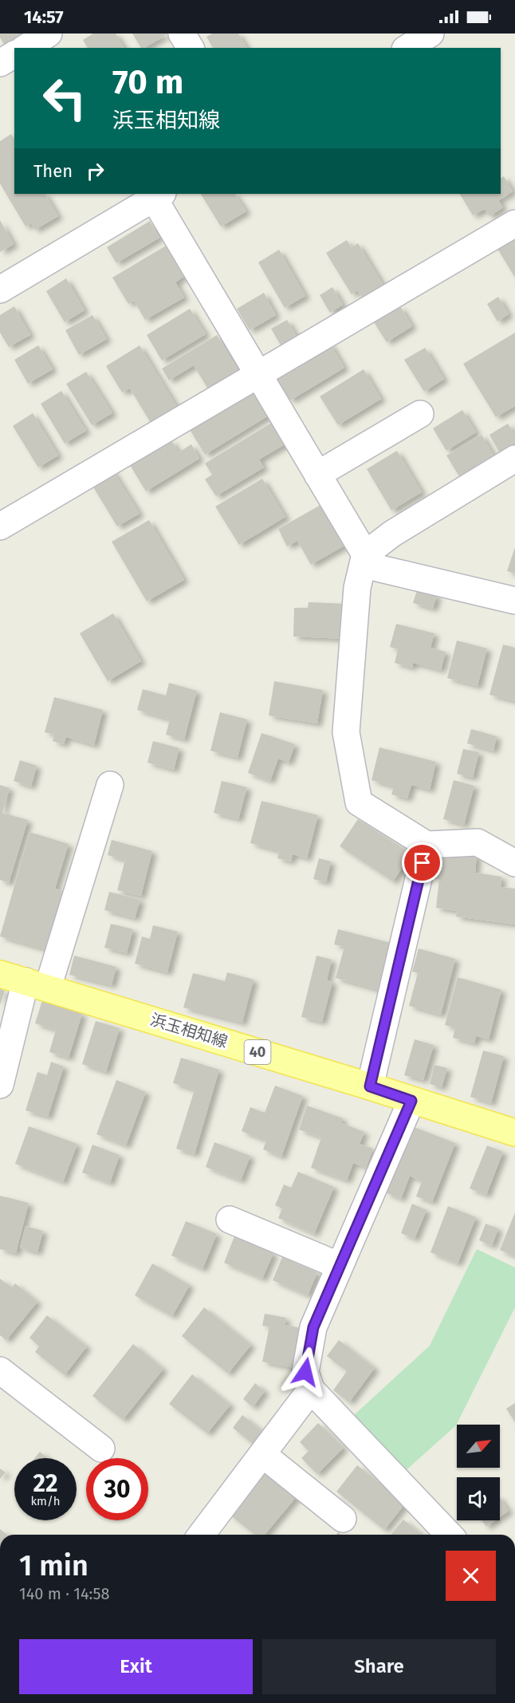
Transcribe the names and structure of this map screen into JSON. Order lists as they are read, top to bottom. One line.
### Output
{"streets":{"main road":["浜玉相知線","40"]},"north":"top right","page":{"status":"14:57","turn":["70 m","浜玉相知線"],"then":"Then","speed":"22 km/h","limit":"30","heading":["1 min","140 m · 14:58"],"buttons":["Exit","Share"]}}
